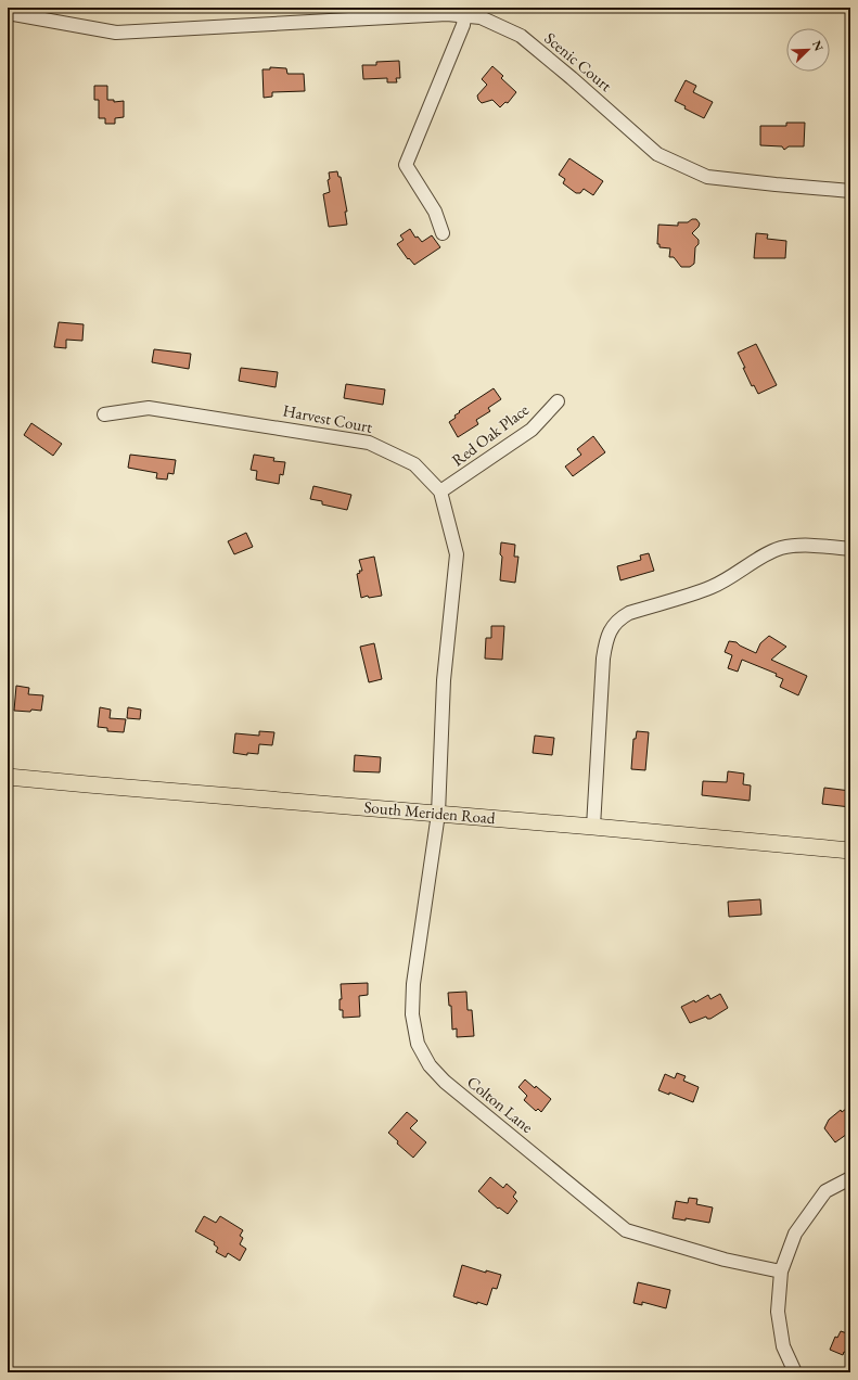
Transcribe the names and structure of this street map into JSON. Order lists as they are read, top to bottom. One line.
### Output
{"streets":{"main road":["South Meriden Road"],"street":["Scenic Court","Harvest Court","Red Oak Place","Colton Lane"]},"crossings":[["Harvest Court","Red Oak Place"],["Harvest Court","South Meriden Road"],["Harvest Court","Colton Lane"],["South Meriden Road","Colton Lane"]],"north":"top right"}
